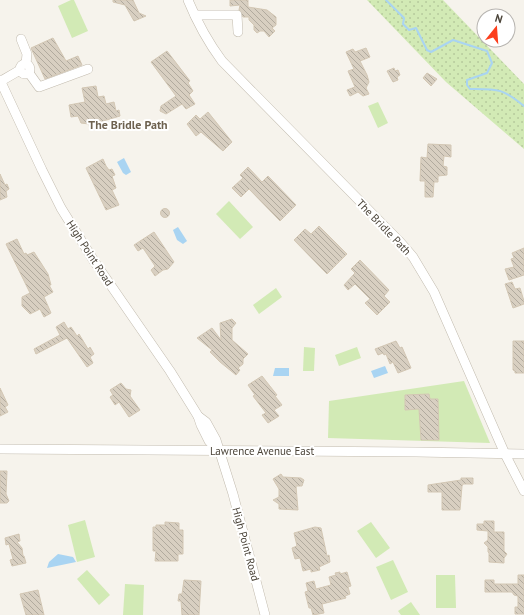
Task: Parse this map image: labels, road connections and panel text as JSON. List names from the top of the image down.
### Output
{
  "streets": {
    "street": ["The Bridle Path", "High Point Road", "Lawrence Avenue East"]
  },
  "crossings": [
    ["The Bridle Path", "Lawrence Avenue East"],
    ["High Point Road", "Lawrence Avenue East"]
  ],
  "districts": ["The Bridle Path"],
  "north": "top"
}
